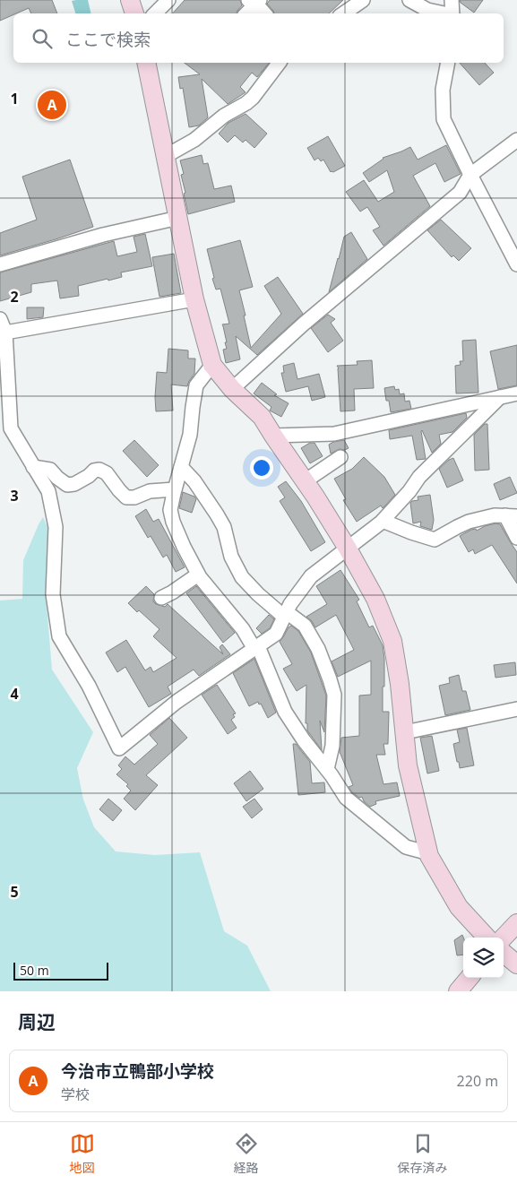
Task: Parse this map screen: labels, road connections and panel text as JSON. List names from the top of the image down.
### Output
{
  "scale_bar": "50 m",
  "page": {
    "search": "ここで検索",
    "pins": "A",
    "scale": "50 m",
    "heading": "周辺",
    "list": [
      {
        "mark": "A",
        "name": "今治市立鴨部小学校",
        "note": "学校",
        "value": "220 m"
      }
    ],
    "nav": ["地図", "経路", "保存済み"]
  },
  "grid": {
    "rows": [
      "1",
      "2",
      "3",
      "4",
      "5"
    ]
  }
}
